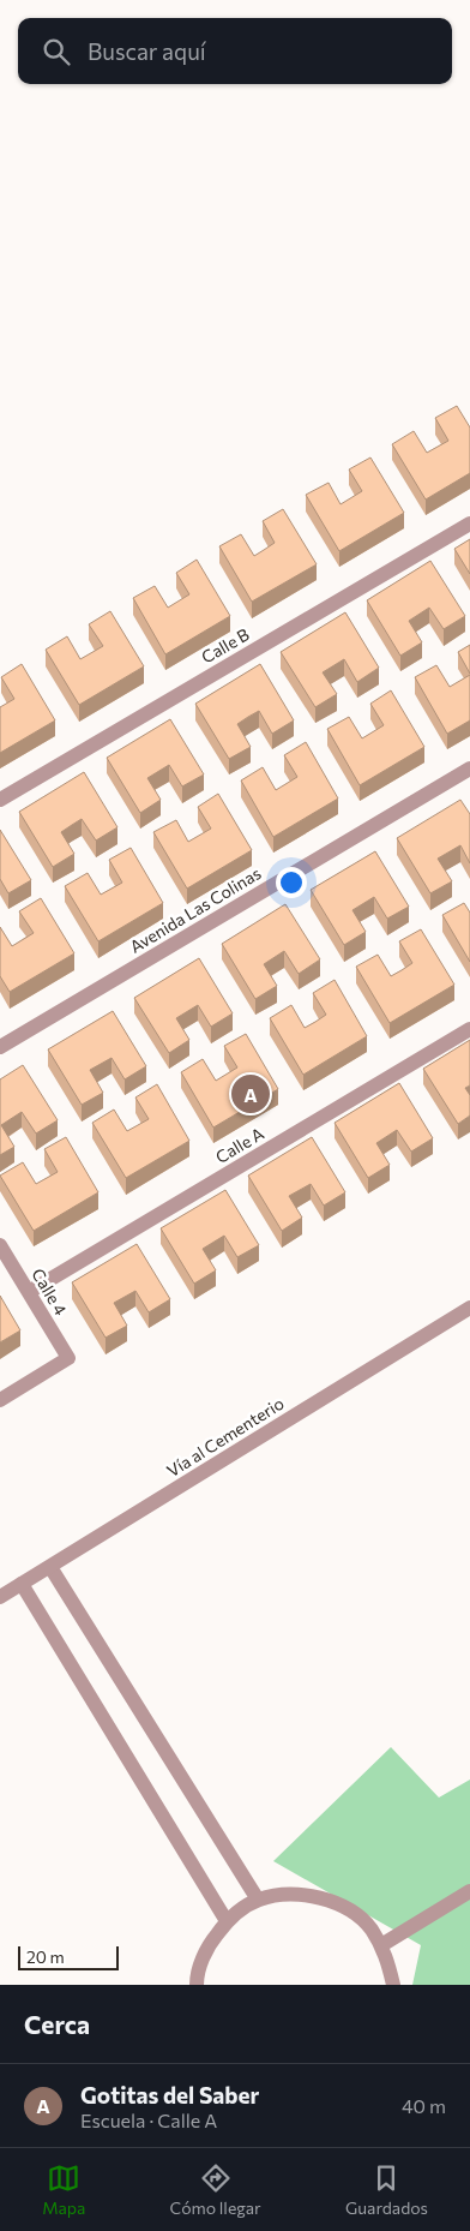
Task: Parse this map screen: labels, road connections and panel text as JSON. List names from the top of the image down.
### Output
{
  "streets": {
    "street": [
      "Calle B",
      "Avenida Las Colinas",
      "Calle A",
      "Calle 4",
      "Vía al Cementerio"
    ]
  },
  "crossings": [
    ["Calle A", "Calle 4"]
  ],
  "scale_bar": "20 m",
  "page": {
    "search": "Buscar aquí",
    "pins": "A",
    "scale": "20 m",
    "heading": "Cerca",
    "list": [
      {
        "mark": "A",
        "name": "Gotitas del Saber",
        "note": "Escuela · Calle A",
        "value": "40 m"
      }
    ],
    "nav": ["Mapa", "Cómo llegar", "Guardados"]
  }
}
